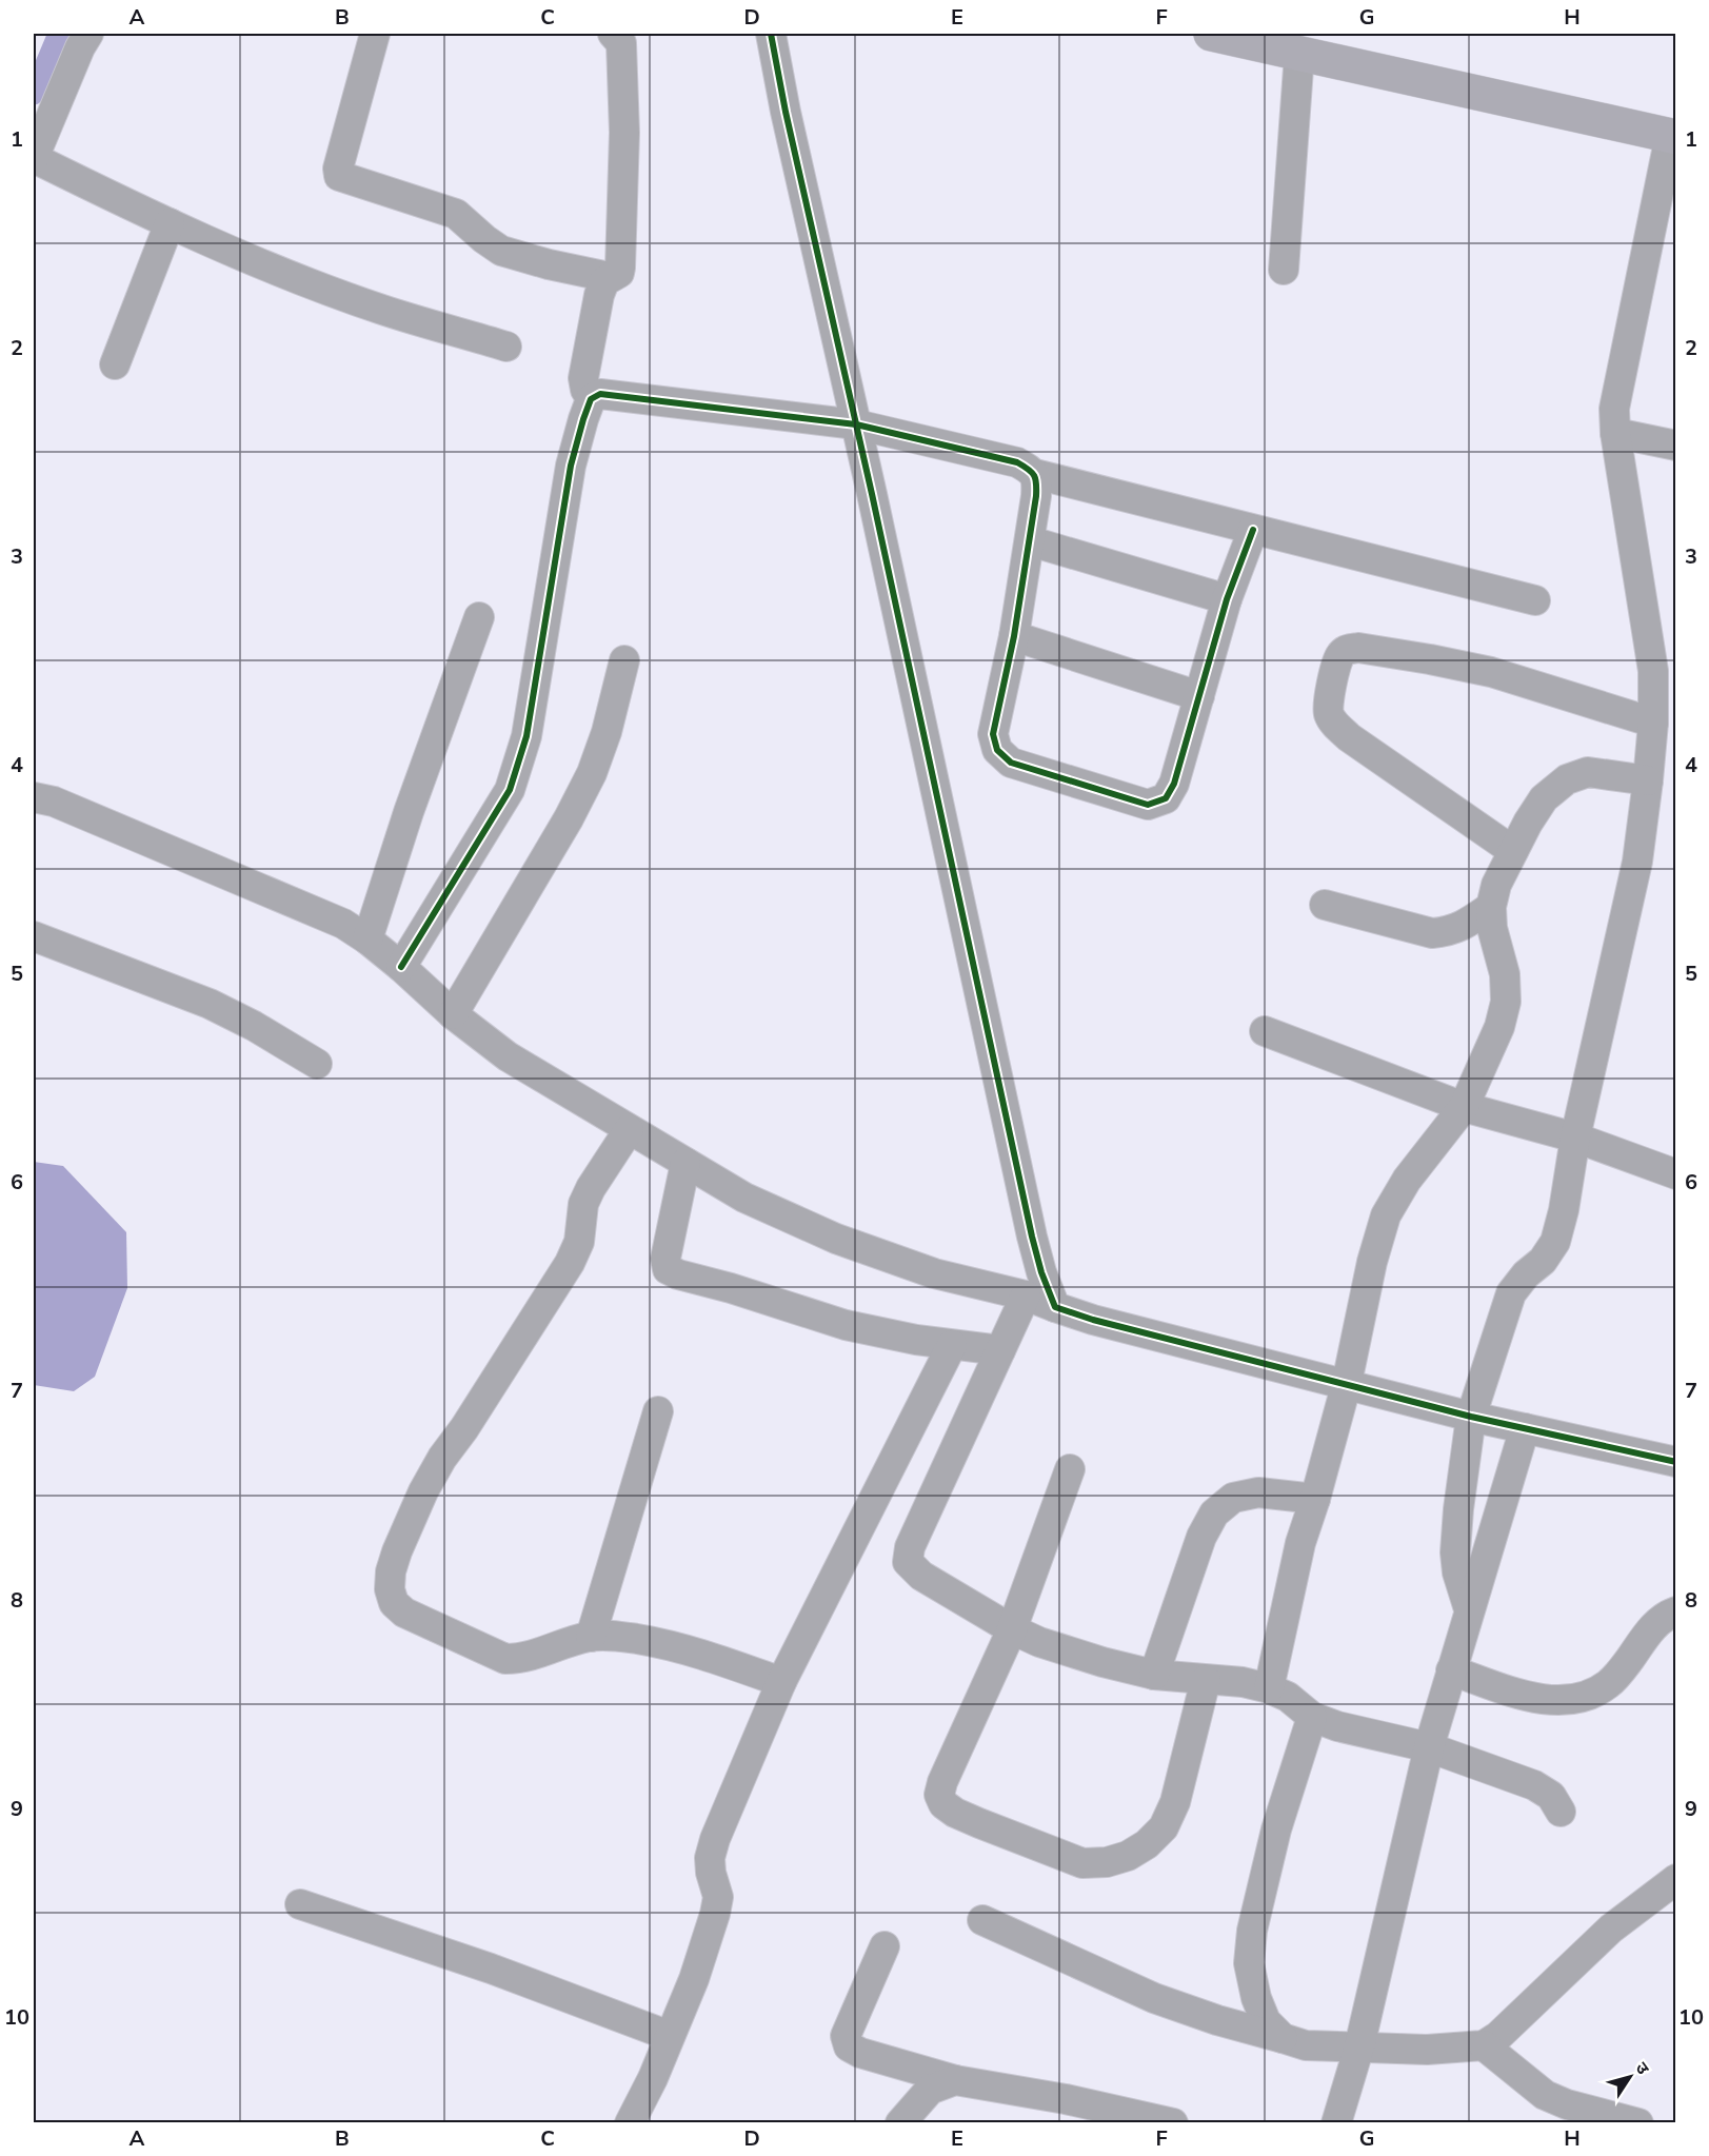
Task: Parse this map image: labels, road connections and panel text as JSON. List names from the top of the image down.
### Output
{
  "north": "top right",
  "grid": {
    "columns": [
      "A",
      "B",
      "C",
      "D",
      "E",
      "F",
      "G",
      "H"
    ],
    "rows": [
      "1",
      "2",
      "3",
      "4",
      "5",
      "6",
      "7",
      "8",
      "9",
      "10"
    ]
  }
}
